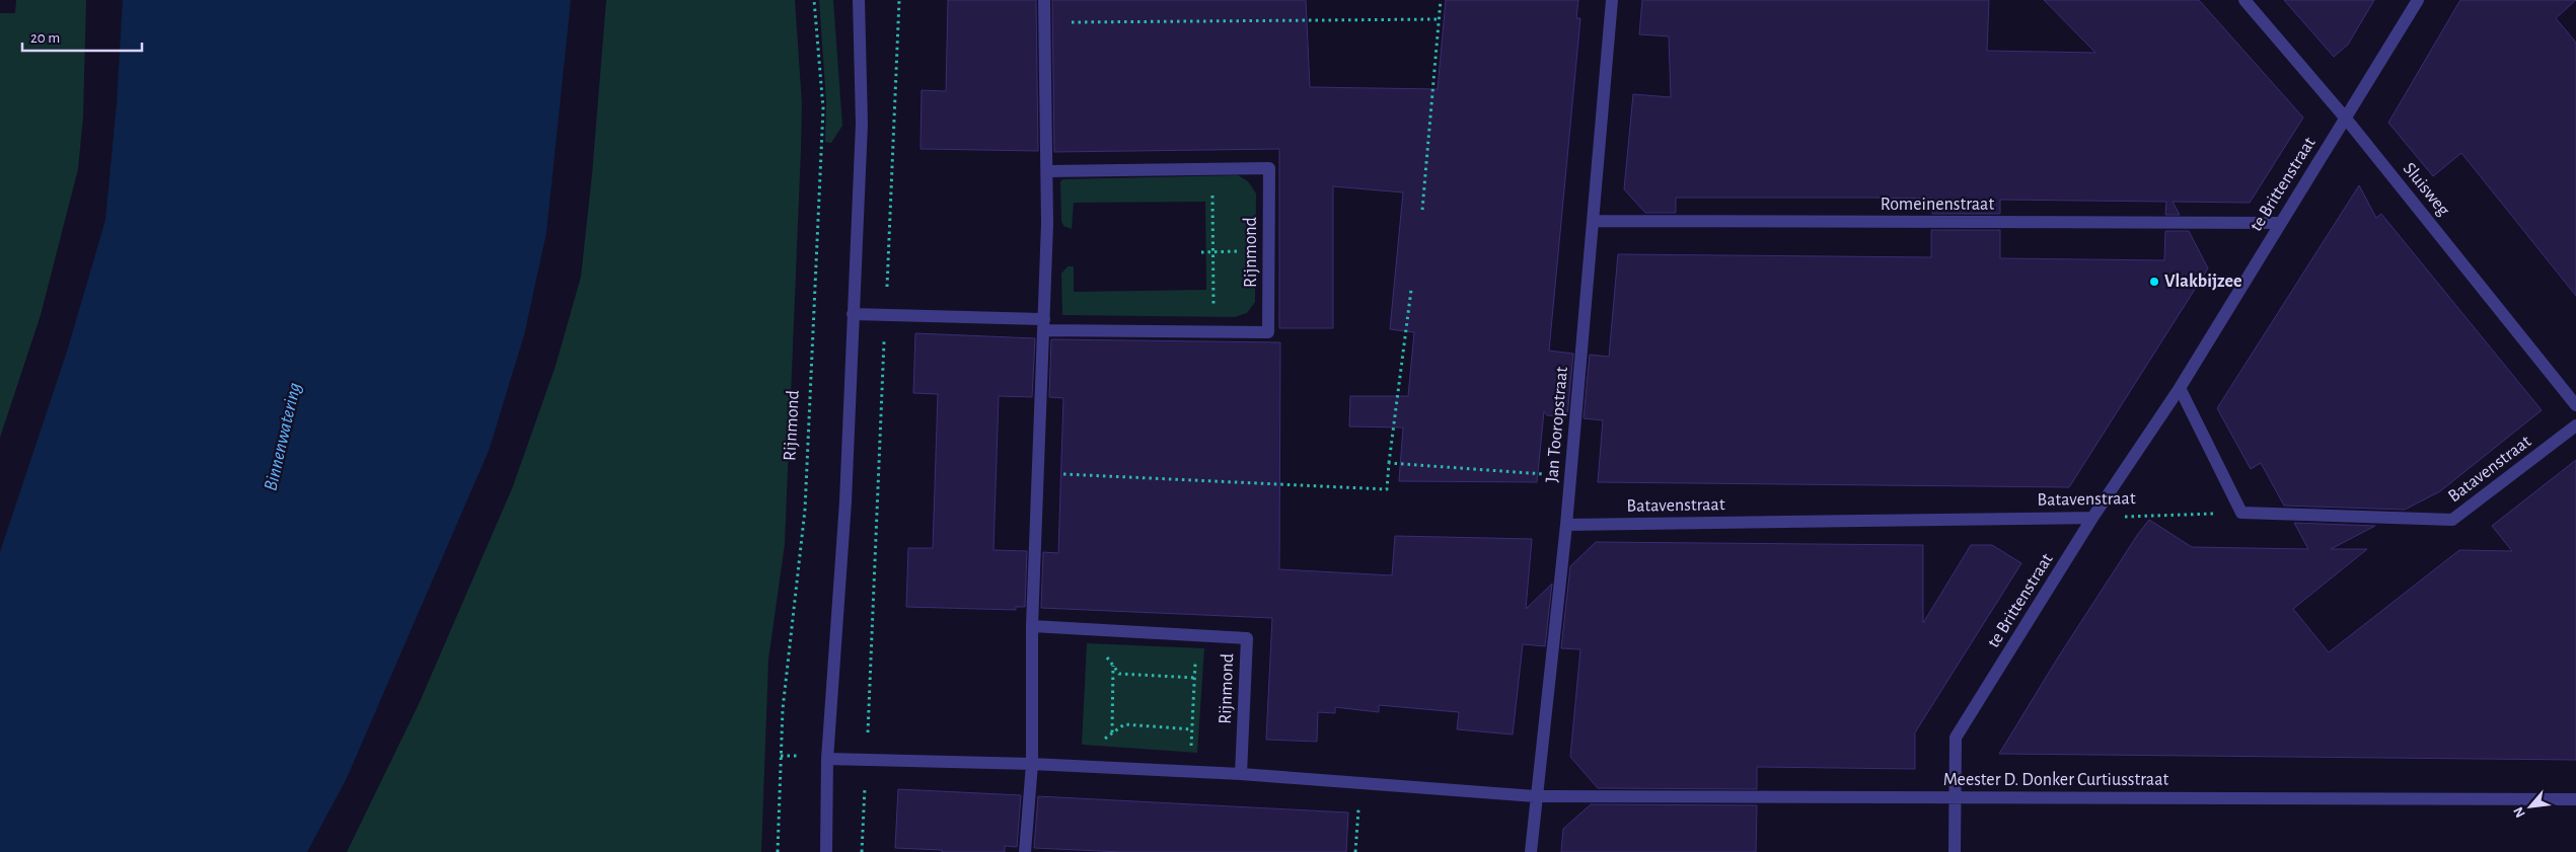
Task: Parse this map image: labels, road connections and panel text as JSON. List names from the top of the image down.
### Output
{
  "streets": {
    "street": [
      "te Brittenstraat",
      "Sluisweg",
      "Romeinenstraat",
      "Rijnmond",
      "Jan Tooropstraat",
      "Batavenstraat",
      "Meester D. Donker Curtiusstraat"
    ]
  },
  "crossings": [
    ["te Brittenstraat", "Sluisweg"],
    ["te Brittenstraat", "Romeinenstraat"],
    ["te Brittenstraat", "Batavenstraat"],
    ["te Brittenstraat", "Meester D. Donker Curtiusstraat"],
    ["Romeinenstraat", "Jan Tooropstraat"],
    ["Jan Tooropstraat", "Batavenstraat"],
    ["Jan Tooropstraat", "Meester D. Donker Curtiusstraat"]
  ],
  "water": ["Binnenwatering"],
  "places": ["Vlakbijzee"],
  "scale_bar": "20 m",
  "north": "bottom left"
}
